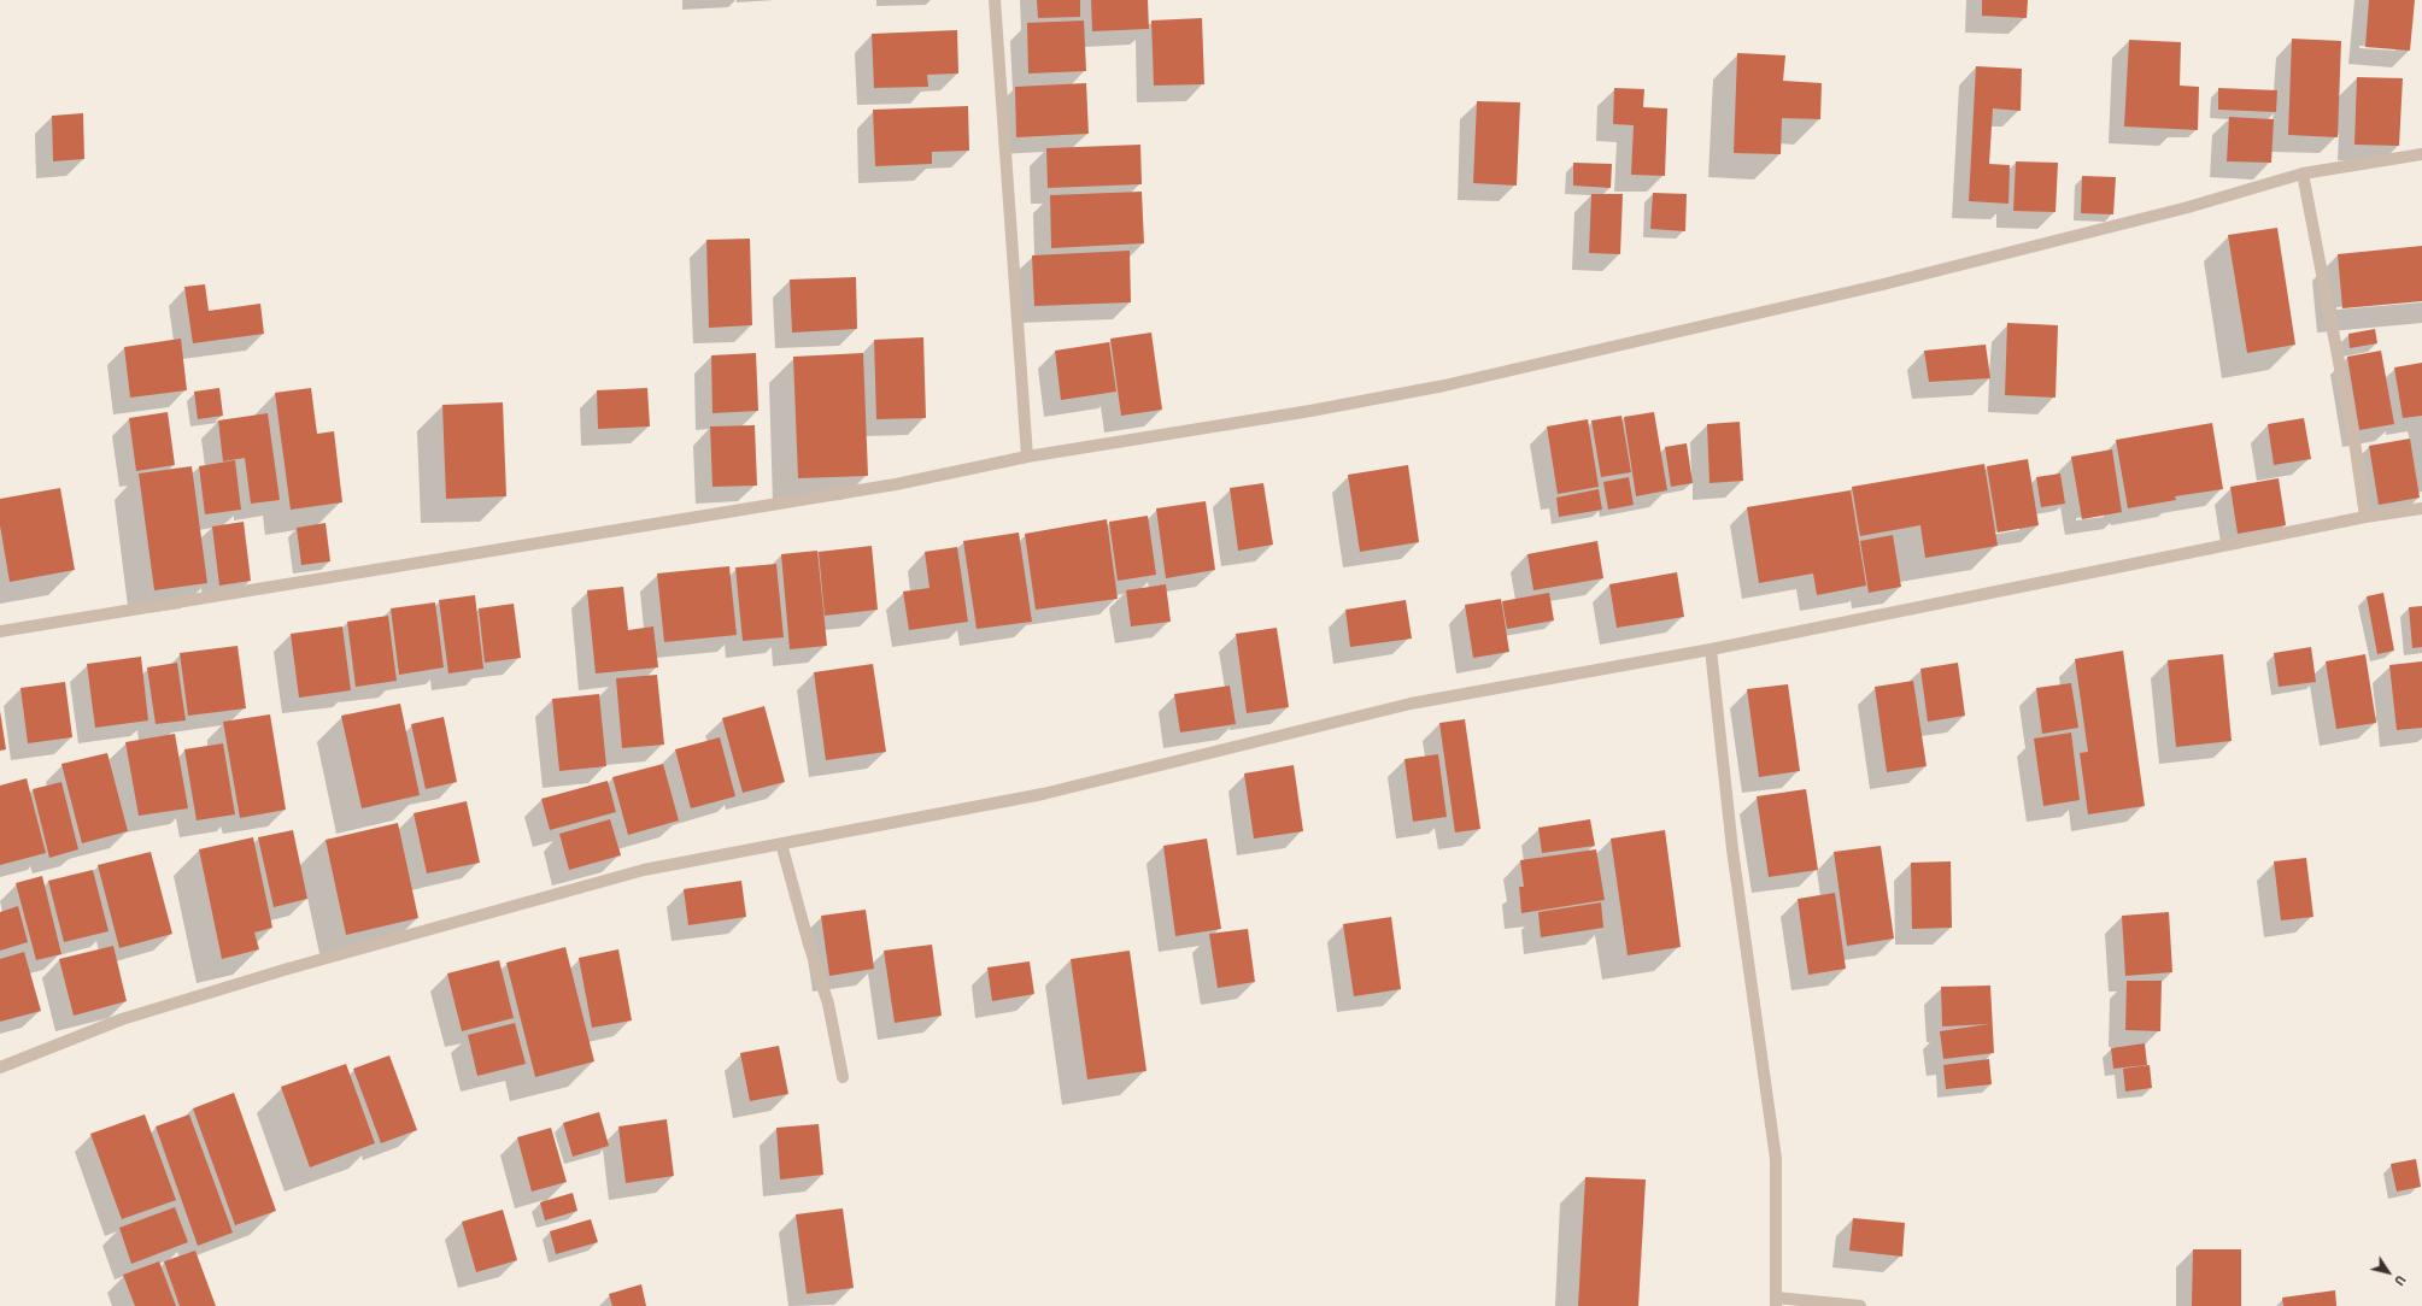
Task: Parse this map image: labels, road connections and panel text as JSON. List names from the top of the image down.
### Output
{
  "north": "bottom right"
}
